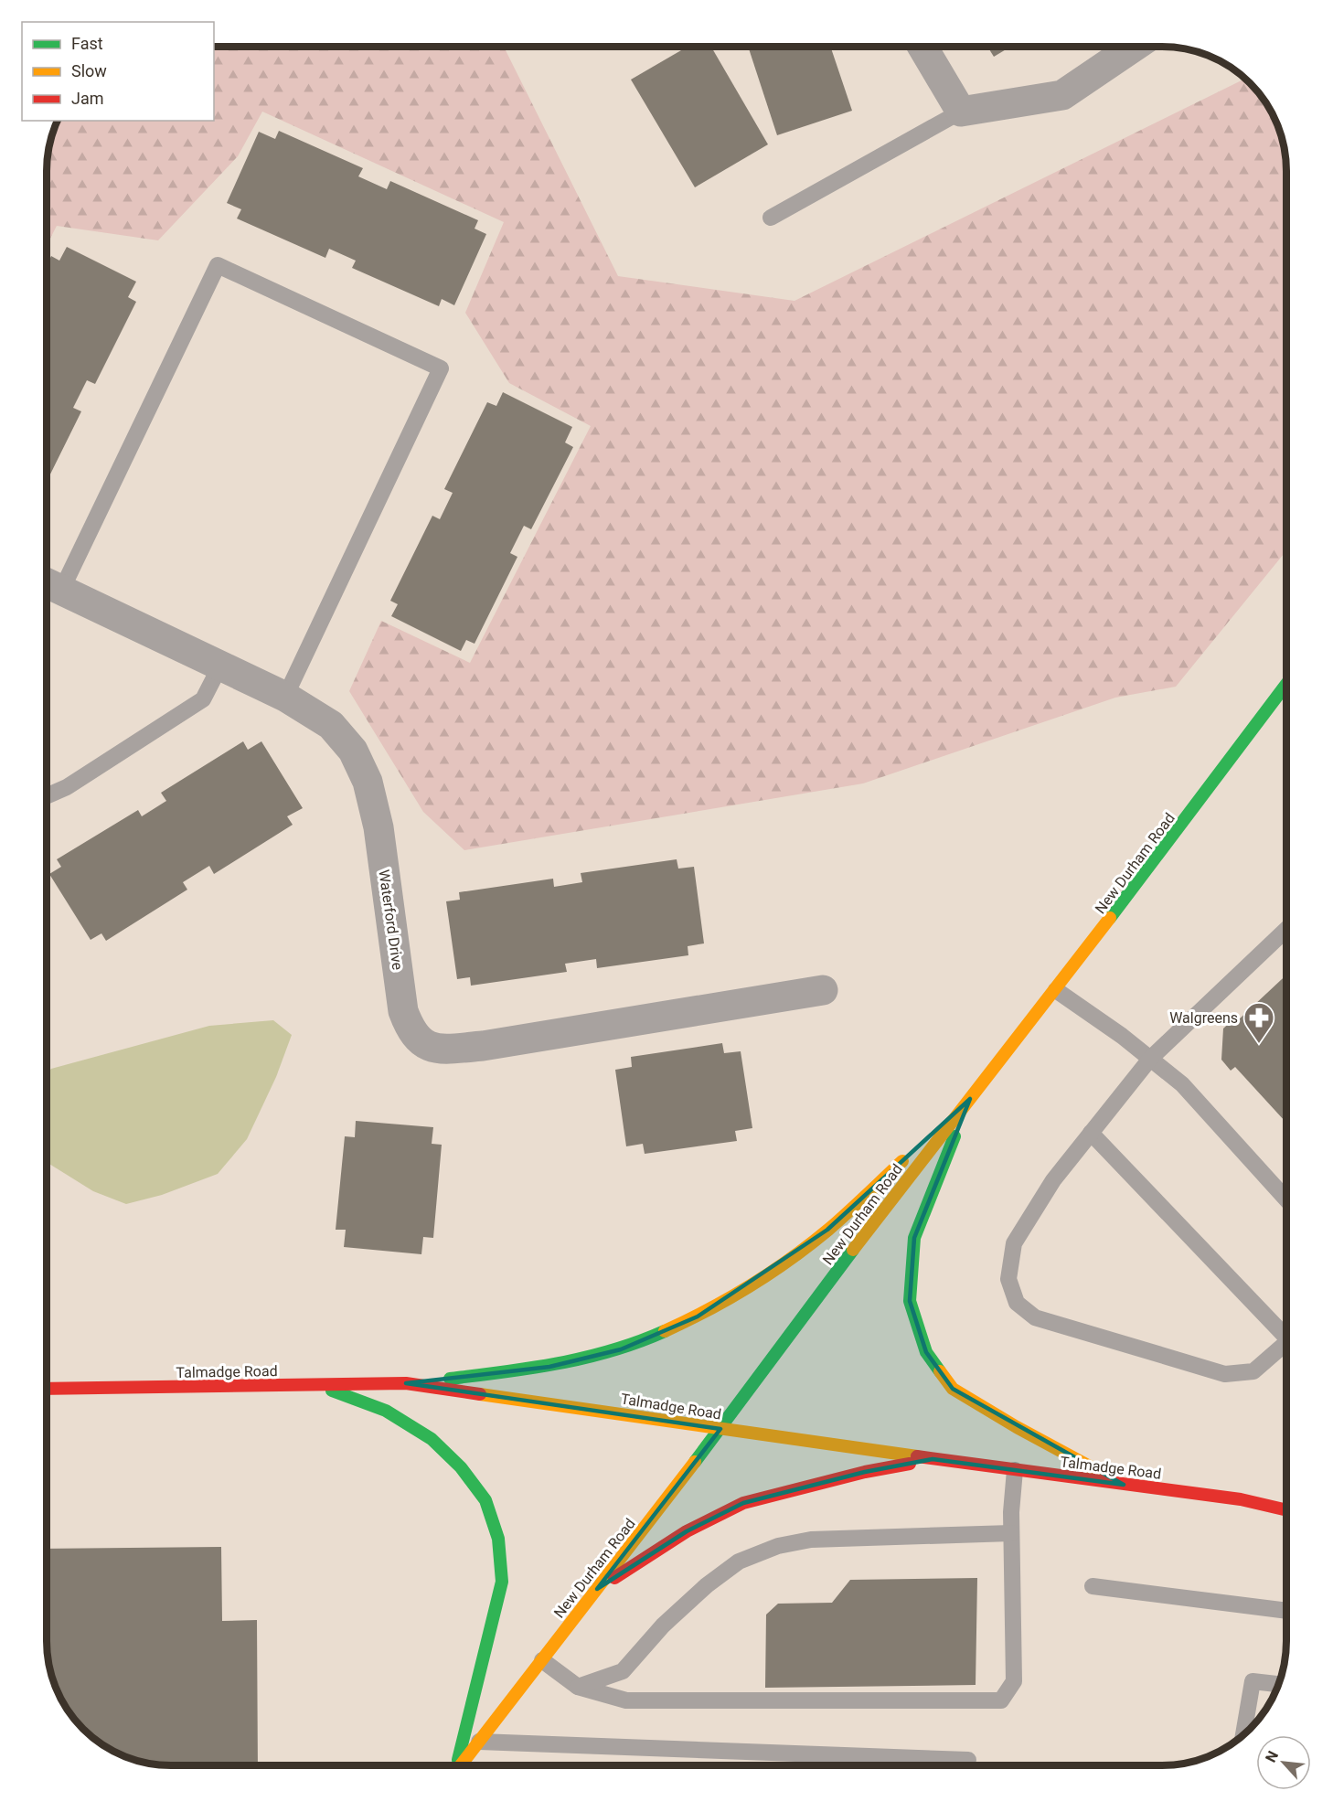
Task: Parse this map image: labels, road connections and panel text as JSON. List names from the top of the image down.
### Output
{
  "streets": {
    "street": ["New Durham Road", "Waterford Drive", "Talmadge Road"]
  },
  "crossings": [
    ["New Durham Road", "Talmadge Road"]
  ],
  "places": {
    "pharmacy": ["Walgreens"]
  },
  "legend": ["Fast", "Slow", "Jam"],
  "north": "top left"
}
